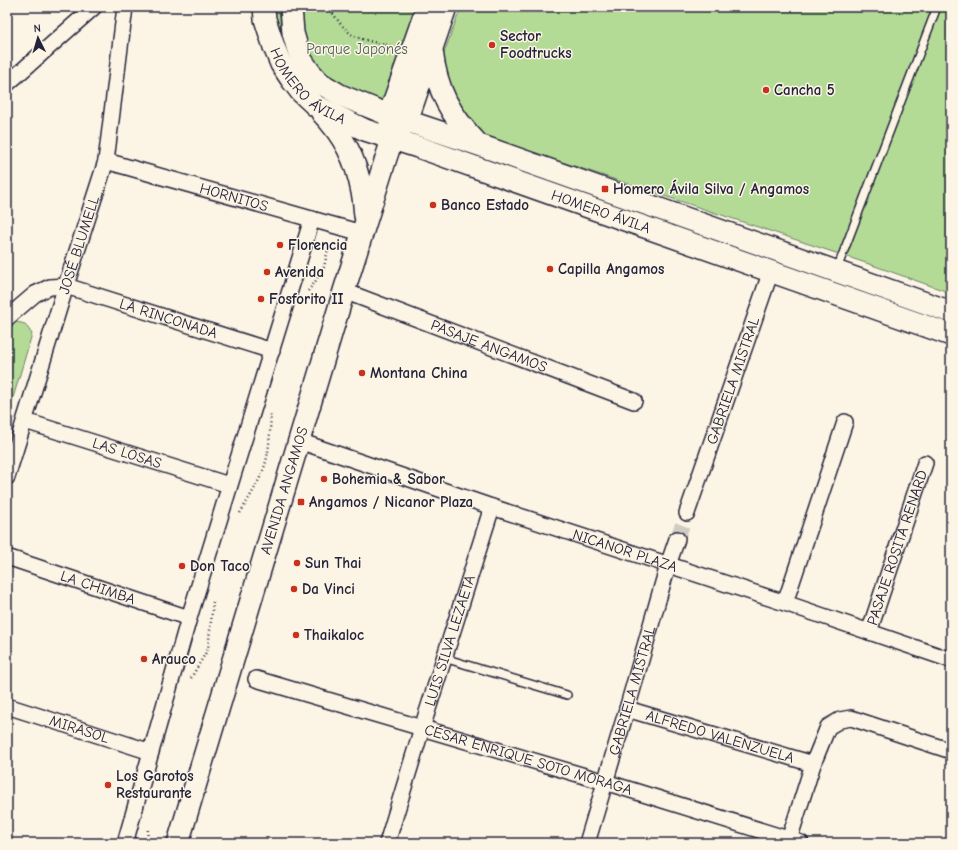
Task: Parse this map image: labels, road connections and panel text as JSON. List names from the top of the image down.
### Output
{
  "streets": {
    "main road": ["HOMERO ÁVILA", "AVENIDA ANGAMOS"],
    "street": [
      "HORNITOS",
      "JOSÉ BLUMELL",
      "LA RINCONADA",
      "PASAJE ANGAMOS",
      "GABRIELA MISTRAL",
      "LAS LOSAS",
      "PASAJE ROSITA RENARD",
      "NICANOR PLAZA",
      "LA CHIMBA",
      "LUIS SILVA LEZAETA",
      "MIRASOL",
      "ALFREDO VALENZUELA",
      "CÉSAR ENRIQUE SOTO MORAGA"
    ]
  },
  "crossings": [
    ["HOMERO ÁVILA", "GABRIELA MISTRAL"],
    ["HOMERO ÁVILA", "AVENIDA ANGAMOS"],
    ["HORNITOS", "JOSÉ BLUMELL"],
    ["HORNITOS", "AVENIDA ANGAMOS"],
    ["JOSÉ BLUMELL", "LA RINCONADA"],
    ["JOSÉ BLUMELL", "LAS LOSAS"],
    ["PASAJE ANGAMOS", "AVENIDA ANGAMOS"],
    ["GABRIELA MISTRAL", "NICANOR PLAZA"],
    ["GABRIELA MISTRAL", "ALFREDO VALENZUELA"],
    ["GABRIELA MISTRAL", "CÉSAR ENRIQUE SOTO MORAGA"],
    ["AVENIDA ANGAMOS", "NICANOR PLAZA"],
    ["PASAJE ROSITA RENARD", "NICANOR PLAZA"],
    ["NICANOR PLAZA", "LUIS SILVA LEZAETA"],
    ["LUIS SILVA LEZAETA", "CÉSAR ENRIQUE SOTO MORAGA"]
  ],
  "parks": ["Parque Japonés"],
  "places": {
    "other": [
      "Sector Foodtrucks",
      "Cancha 5",
      "Banco Estado",
      "Florencia",
      "Capilla Angamos",
      "Avenida",
      "Fosforito II",
      "Montana China",
      "Bohemia & Sabor",
      "Sun Thai",
      "Don Taco",
      "Da Vinci",
      "Thaikaloc",
      "Arauco",
      "Los Garotos Restaurante"
    ],
    "transit": ["Homero Ávila Silva / Angamos", "Angamos / Nicanor Plaza"]
  },
  "north": "top"
}
